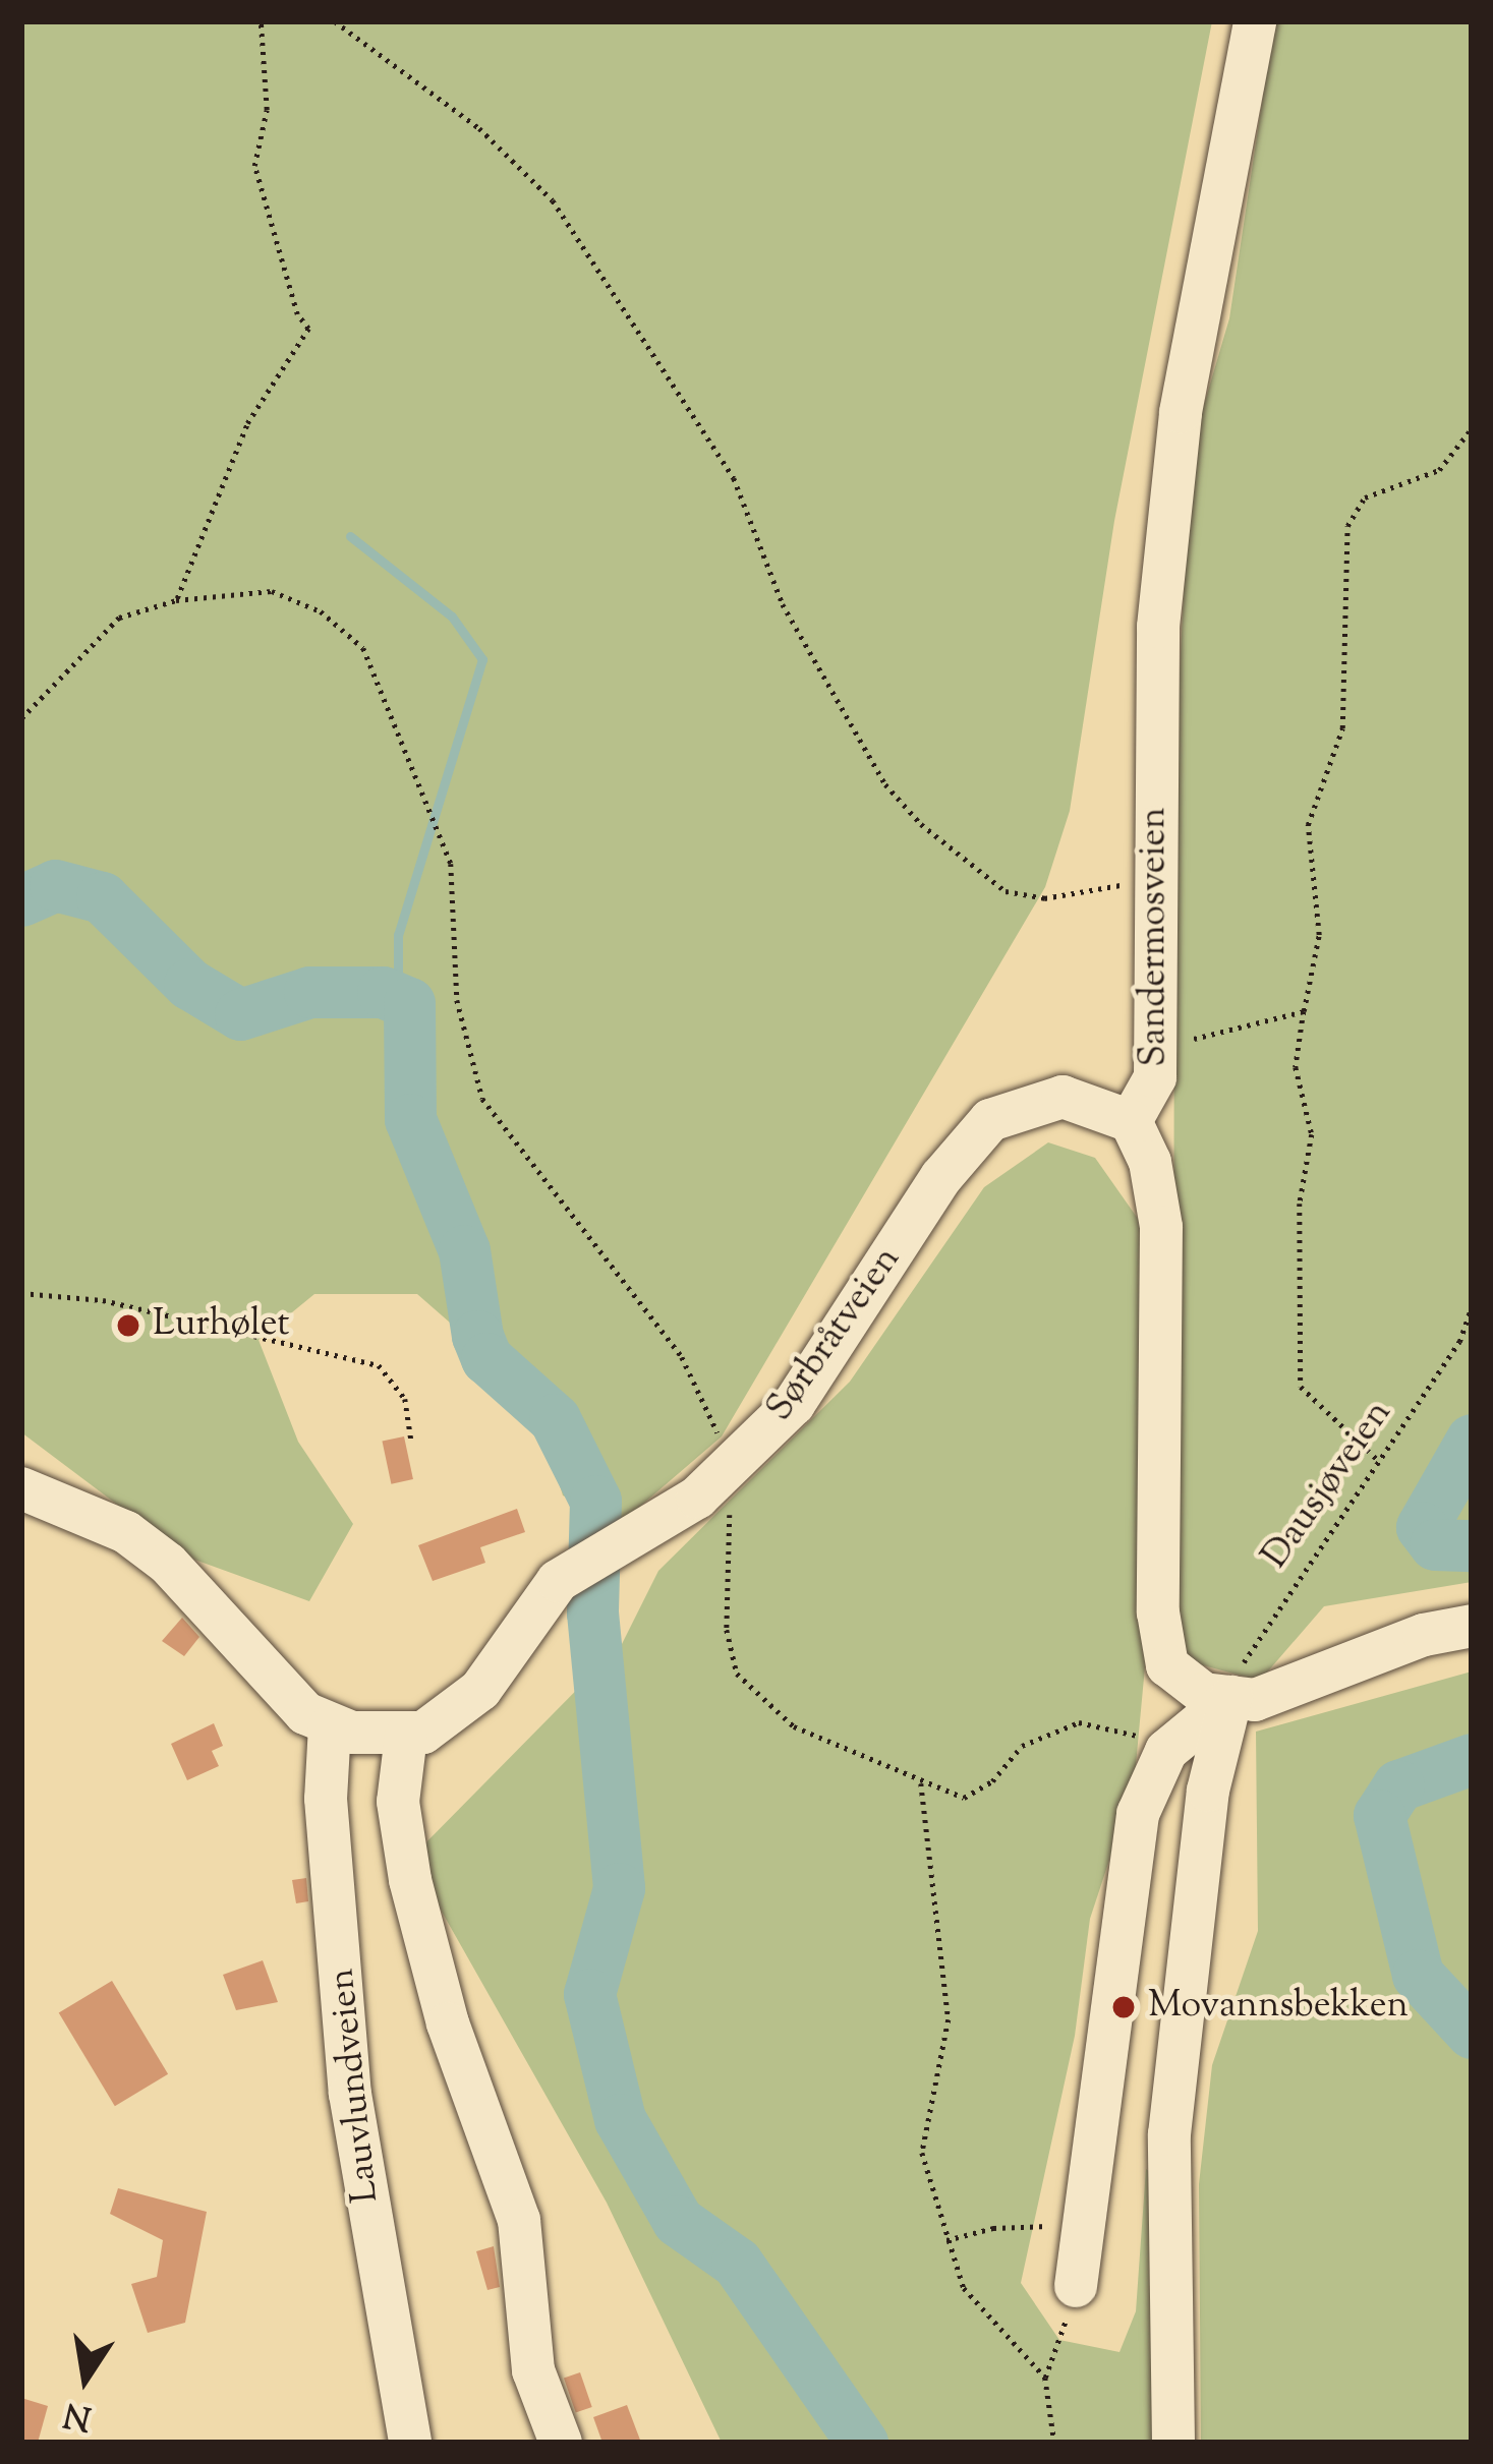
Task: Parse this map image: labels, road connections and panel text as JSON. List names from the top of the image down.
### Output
{
  "streets": {
    "street": ["Sandermosveien", "Sørbråtveien", "Lauvlundveien"],
    "path": ["Dausjøveien"]
  },
  "crossings": [
    ["Sandermosveien", "Sørbråtveien"],
    ["Sandermosveien", "Dausjøveien"]
  ],
  "places": ["Lurhølet", "Movannsbekken"],
  "north": "bottom"
}
